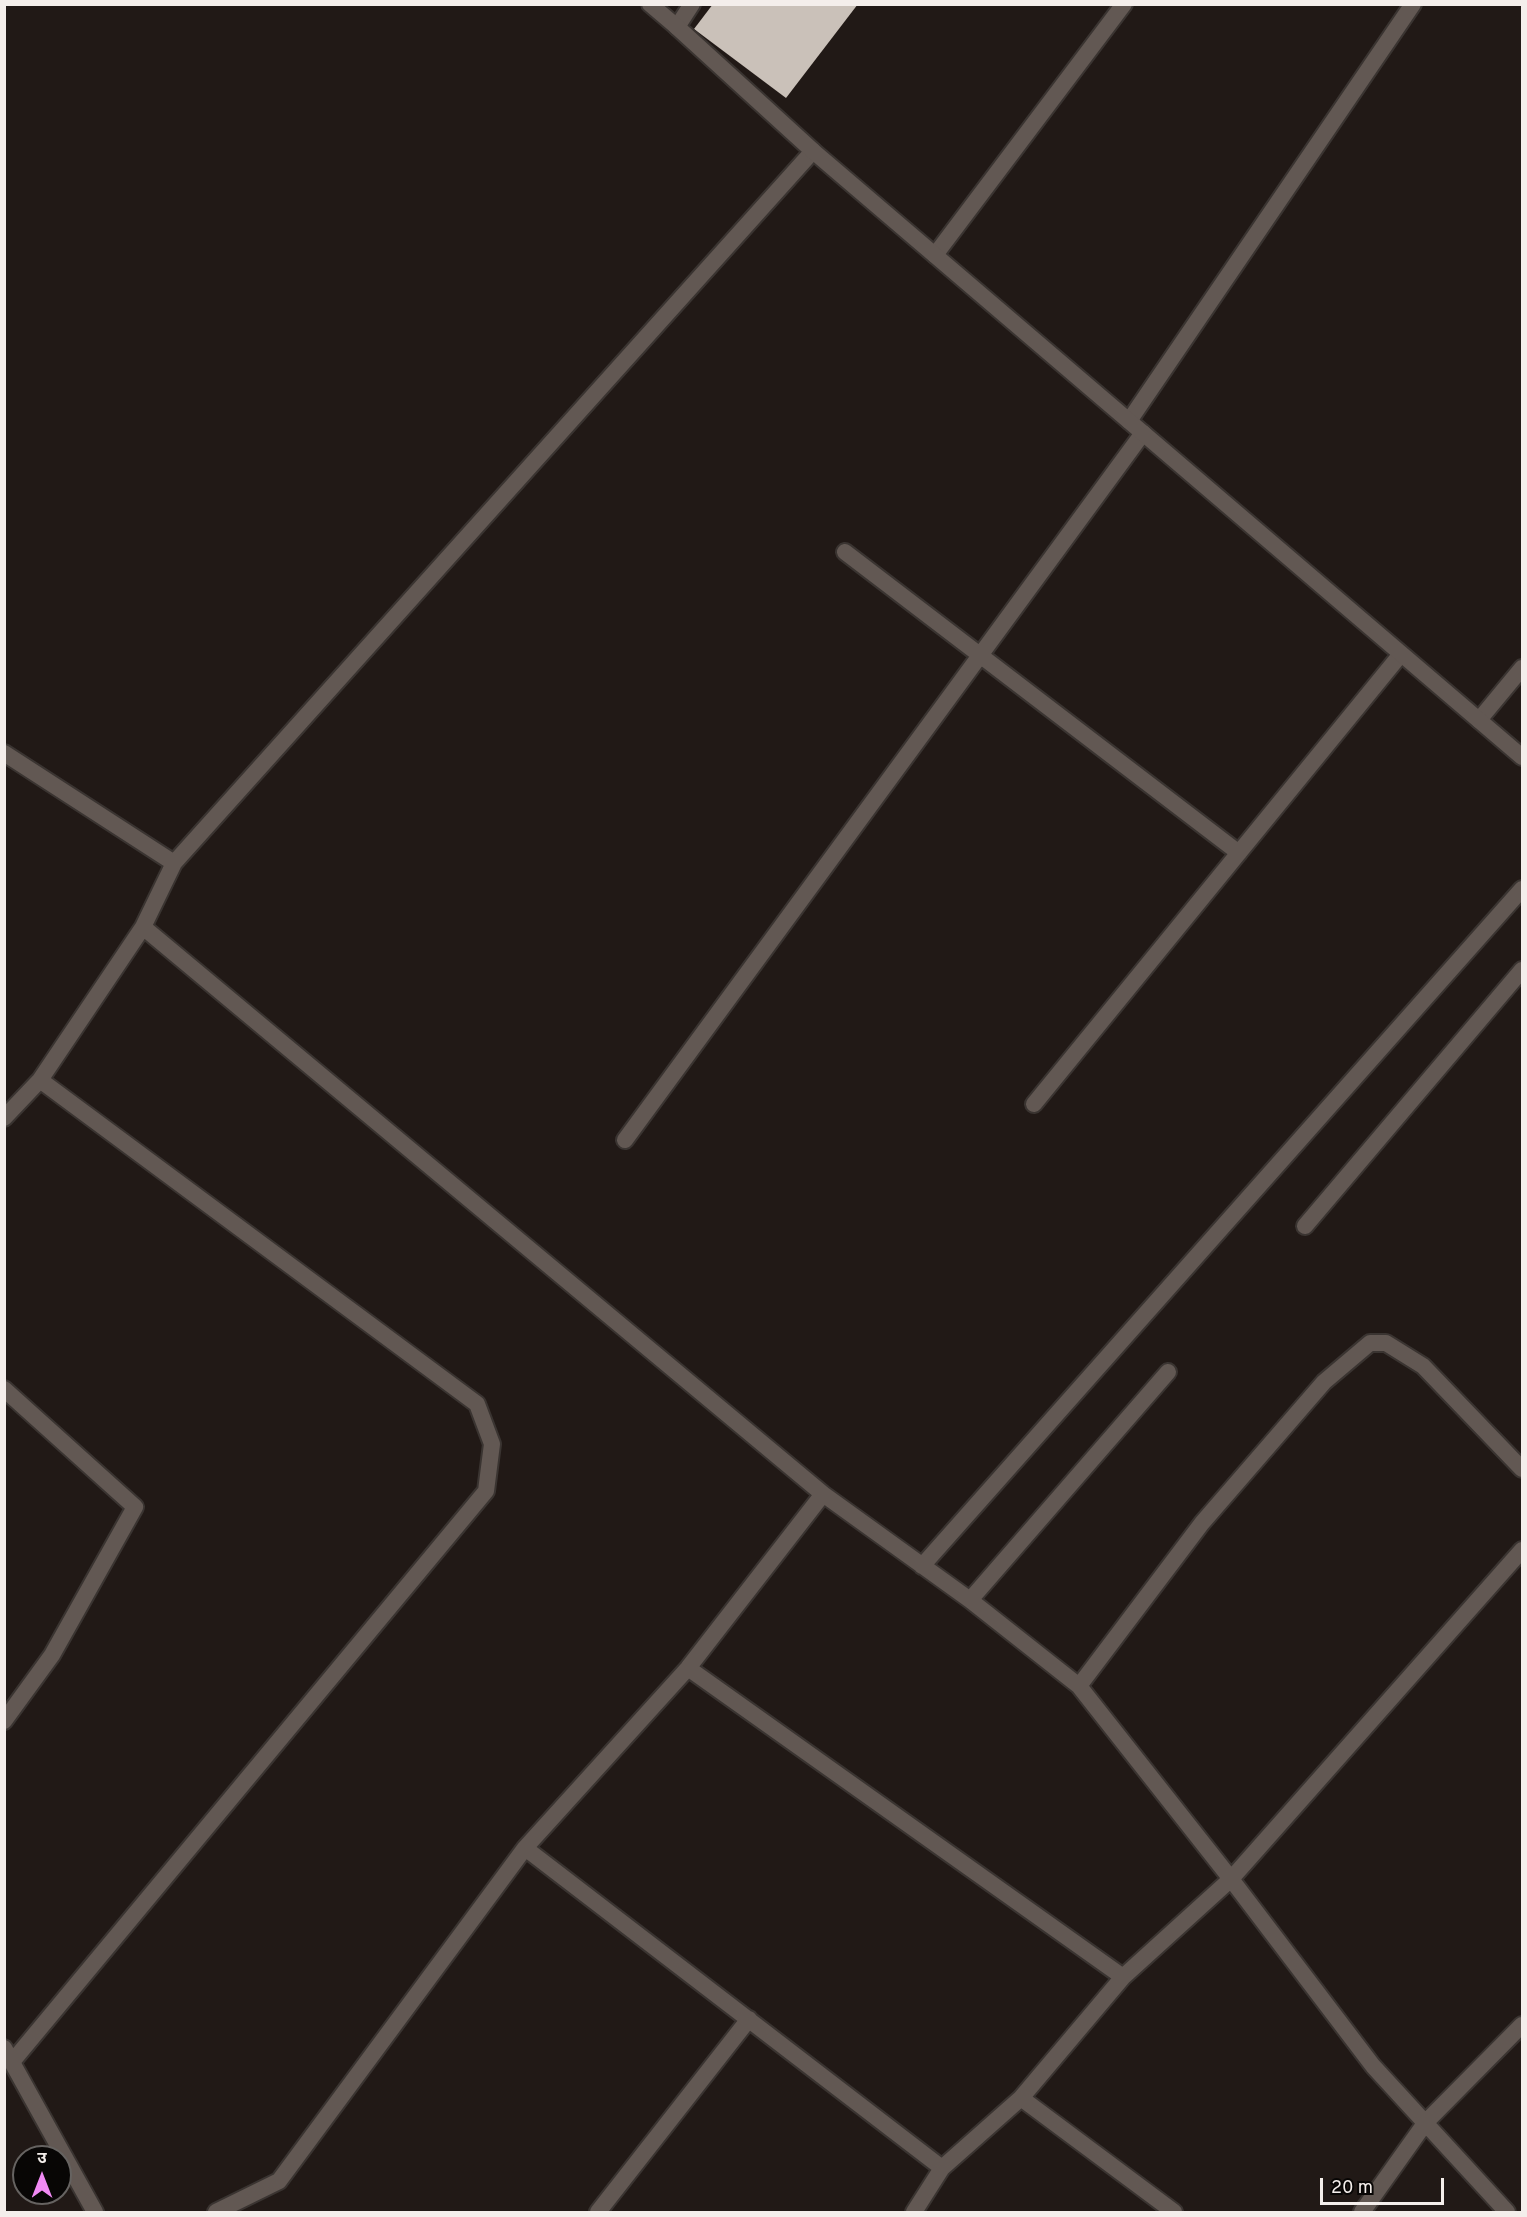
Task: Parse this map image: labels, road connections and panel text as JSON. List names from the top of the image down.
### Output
{
  "scale_bar": "20 m",
  "north": "top"
}
